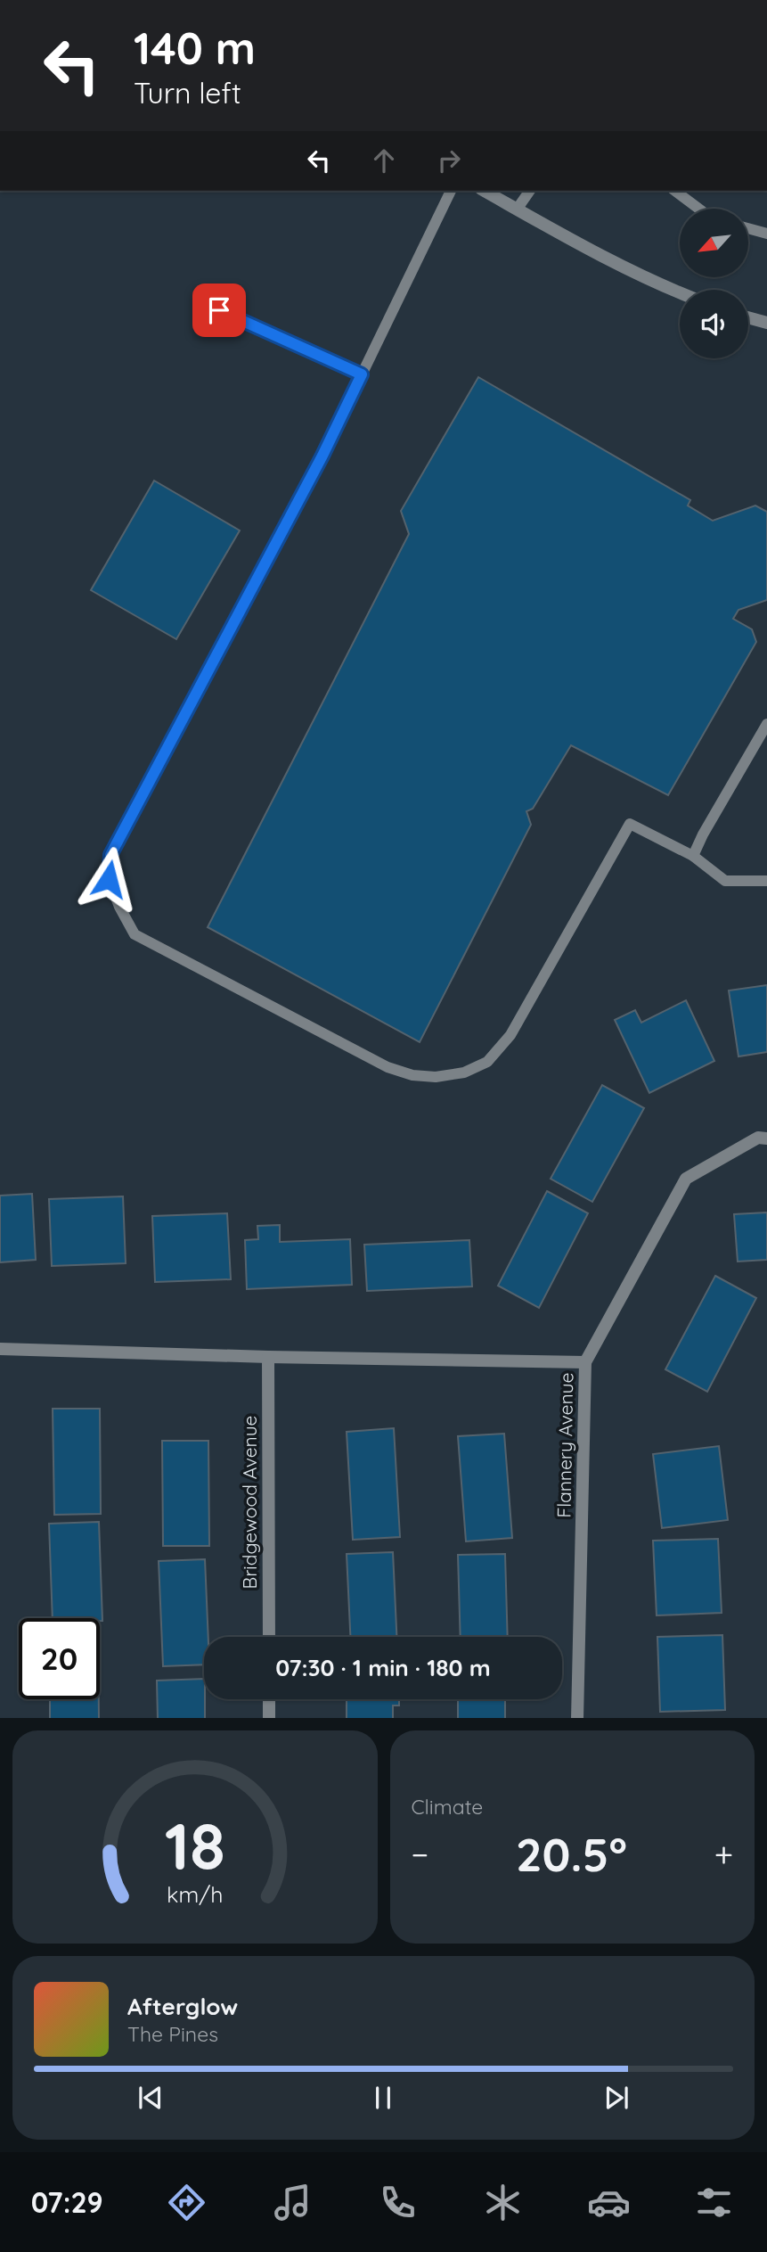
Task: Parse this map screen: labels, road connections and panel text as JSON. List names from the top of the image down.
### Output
{
  "streets": {
    "street": ["Flannery Avenue", "Bridgewood Avenue"]
  },
  "north": "bottom left",
  "page": {
    "turn": ["140 m", "Turn left"],
    "limit": "20",
    "trip": "07:30 · 1 min · 180 m",
    "tile": "Climate",
    "heat": ["−", "20.5°", "+"],
    "song": ["Afterglow", "The Pines"],
    "tabs": "07:29",
    "gauge": ["18", "km/h"]
  }
}
